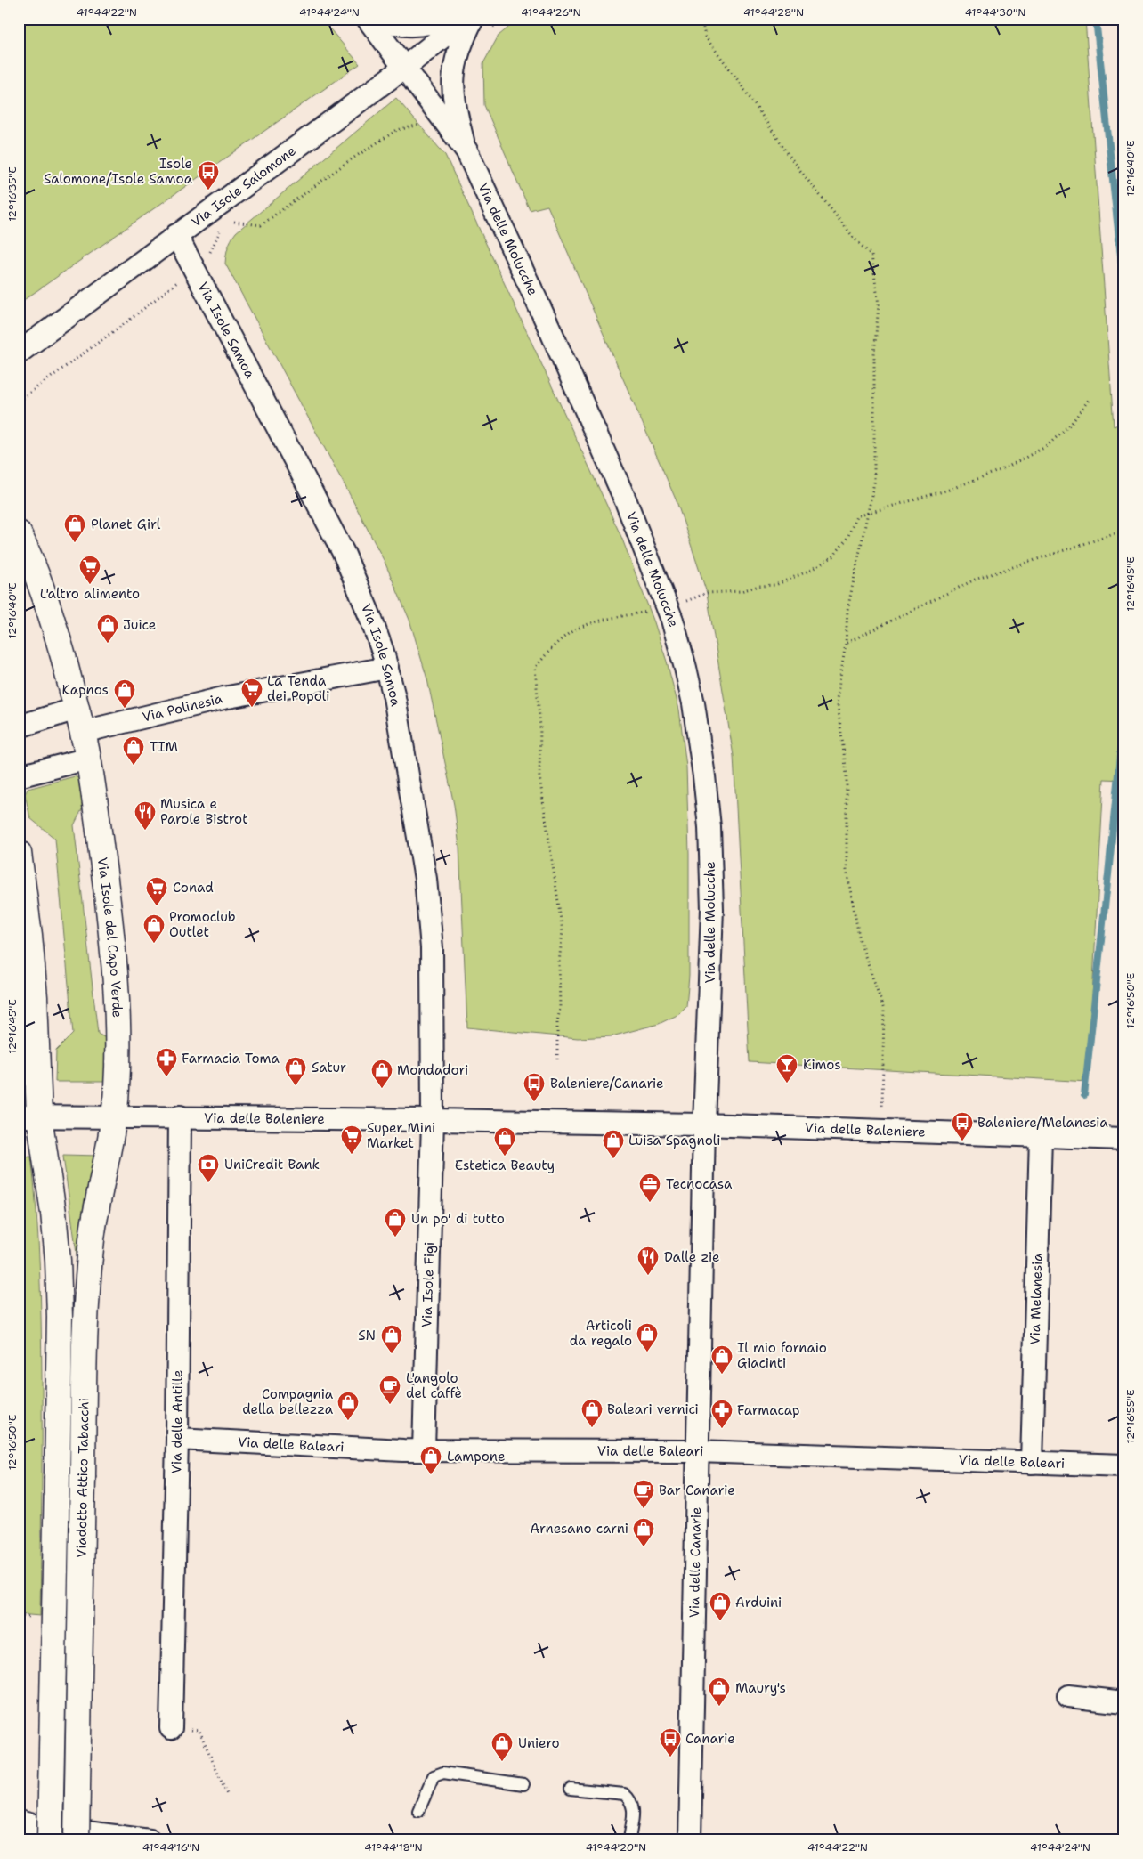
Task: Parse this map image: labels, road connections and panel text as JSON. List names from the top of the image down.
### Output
{
  "streets": {
    "street": [
      "Via Isole Salomone",
      "Via delle Molucche",
      "Via Isole Samoa",
      "Via Polinesia",
      "Via Isole del Capo Verde",
      "Via delle Baleniere",
      "Via Isole Figi",
      "Via Melanesia",
      "Via delle Antille",
      "Via delle Baleari",
      "Viadotto Attico Tabacchi",
      "Via delle Canarie"
    ]
  },
  "crossings": [
    ["Via Isole Salomone", "Via delle Molucche"],
    ["Via Isole Salomone", "Via Isole Samoa"],
    ["Via delle Molucche", "Via delle Baleniere"],
    ["Via delle Molucche", "Via delle Canarie"],
    ["Via Isole Samoa", "Via Polinesia"],
    ["Via Isole Samoa", "Via delle Baleniere"],
    ["Via Isole Samoa", "Via Isole Figi"],
    ["Via Polinesia", "Via Isole del Capo Verde"],
    ["Via Isole del Capo Verde", "Via delle Baleniere"],
    ["Via Isole del Capo Verde", "Viadotto Attico Tabacchi"],
    ["Via delle Baleniere", "Via Isole Figi"],
    ["Via delle Baleniere", "Via Melanesia"],
    ["Via delle Baleniere", "Via delle Antille"],
    ["Via delle Baleniere", "Viadotto Attico Tabacchi"],
    ["Via delle Baleniere", "Via delle Canarie"],
    ["Via Isole Figi", "Via delle Baleari"],
    ["Via Melanesia", "Via delle Baleari"],
    ["Via delle Antille", "Via delle Baleari"],
    ["Via delle Baleari", "Via delle Canarie"]
  ],
  "places": {
    "bus stop": [
      "Isole Salomone/Isole Samoa",
      "Baleniere/Canarie",
      "Baleniere/Melanesia",
      "Canarie"
    ],
    "shop": [
      "Planet Girl",
      "Juice",
      "Kapnos",
      "TIM",
      "Promoclub Outlet",
      "Satur",
      "Mondadori",
      "Estetica Beauty",
      "Luisa Spagnoli",
      "Un po' di tutto",
      "Articoli da regalo",
      "SN",
      "Il mio fornaio Giacinti",
      "Compagnia della bellezza",
      "Baleari vernici",
      "Lampone",
      "Arnesano carni",
      "Arduini",
      "Maury's",
      "Uniero"
    ],
    "supermarket": [
      "L'altro alimento",
      "La Tenda dei Popoli",
      "Conad",
      "Super Mini Market"
    ],
    "restaurant": ["Musica e Parole Bistrot", "Dalle zie"],
    "pharmacy": ["Farmacia Toma", "Farmacap"],
    "bar": ["Kimos"],
    "bank": ["UniCredit Bank"],
    "office": ["Tecnocasa"],
    "cafe": ["L'angolo del caffè", "Bar Canarie"]
  },
  "coordinates": [
    "41°44'22\"N",
    "41°44'24\"N",
    "41°44'26\"N",
    "41°44'28\"N",
    "41°44'30\"N",
    "12°16'40\"E",
    "12°16'35\"E",
    "12°16'45\"E",
    "12°16'50\"E",
    "12°16'55\"E",
    "41°44'16\"N",
    "41°44'18\"N",
    "41°44'20\"N"
  ]
}
